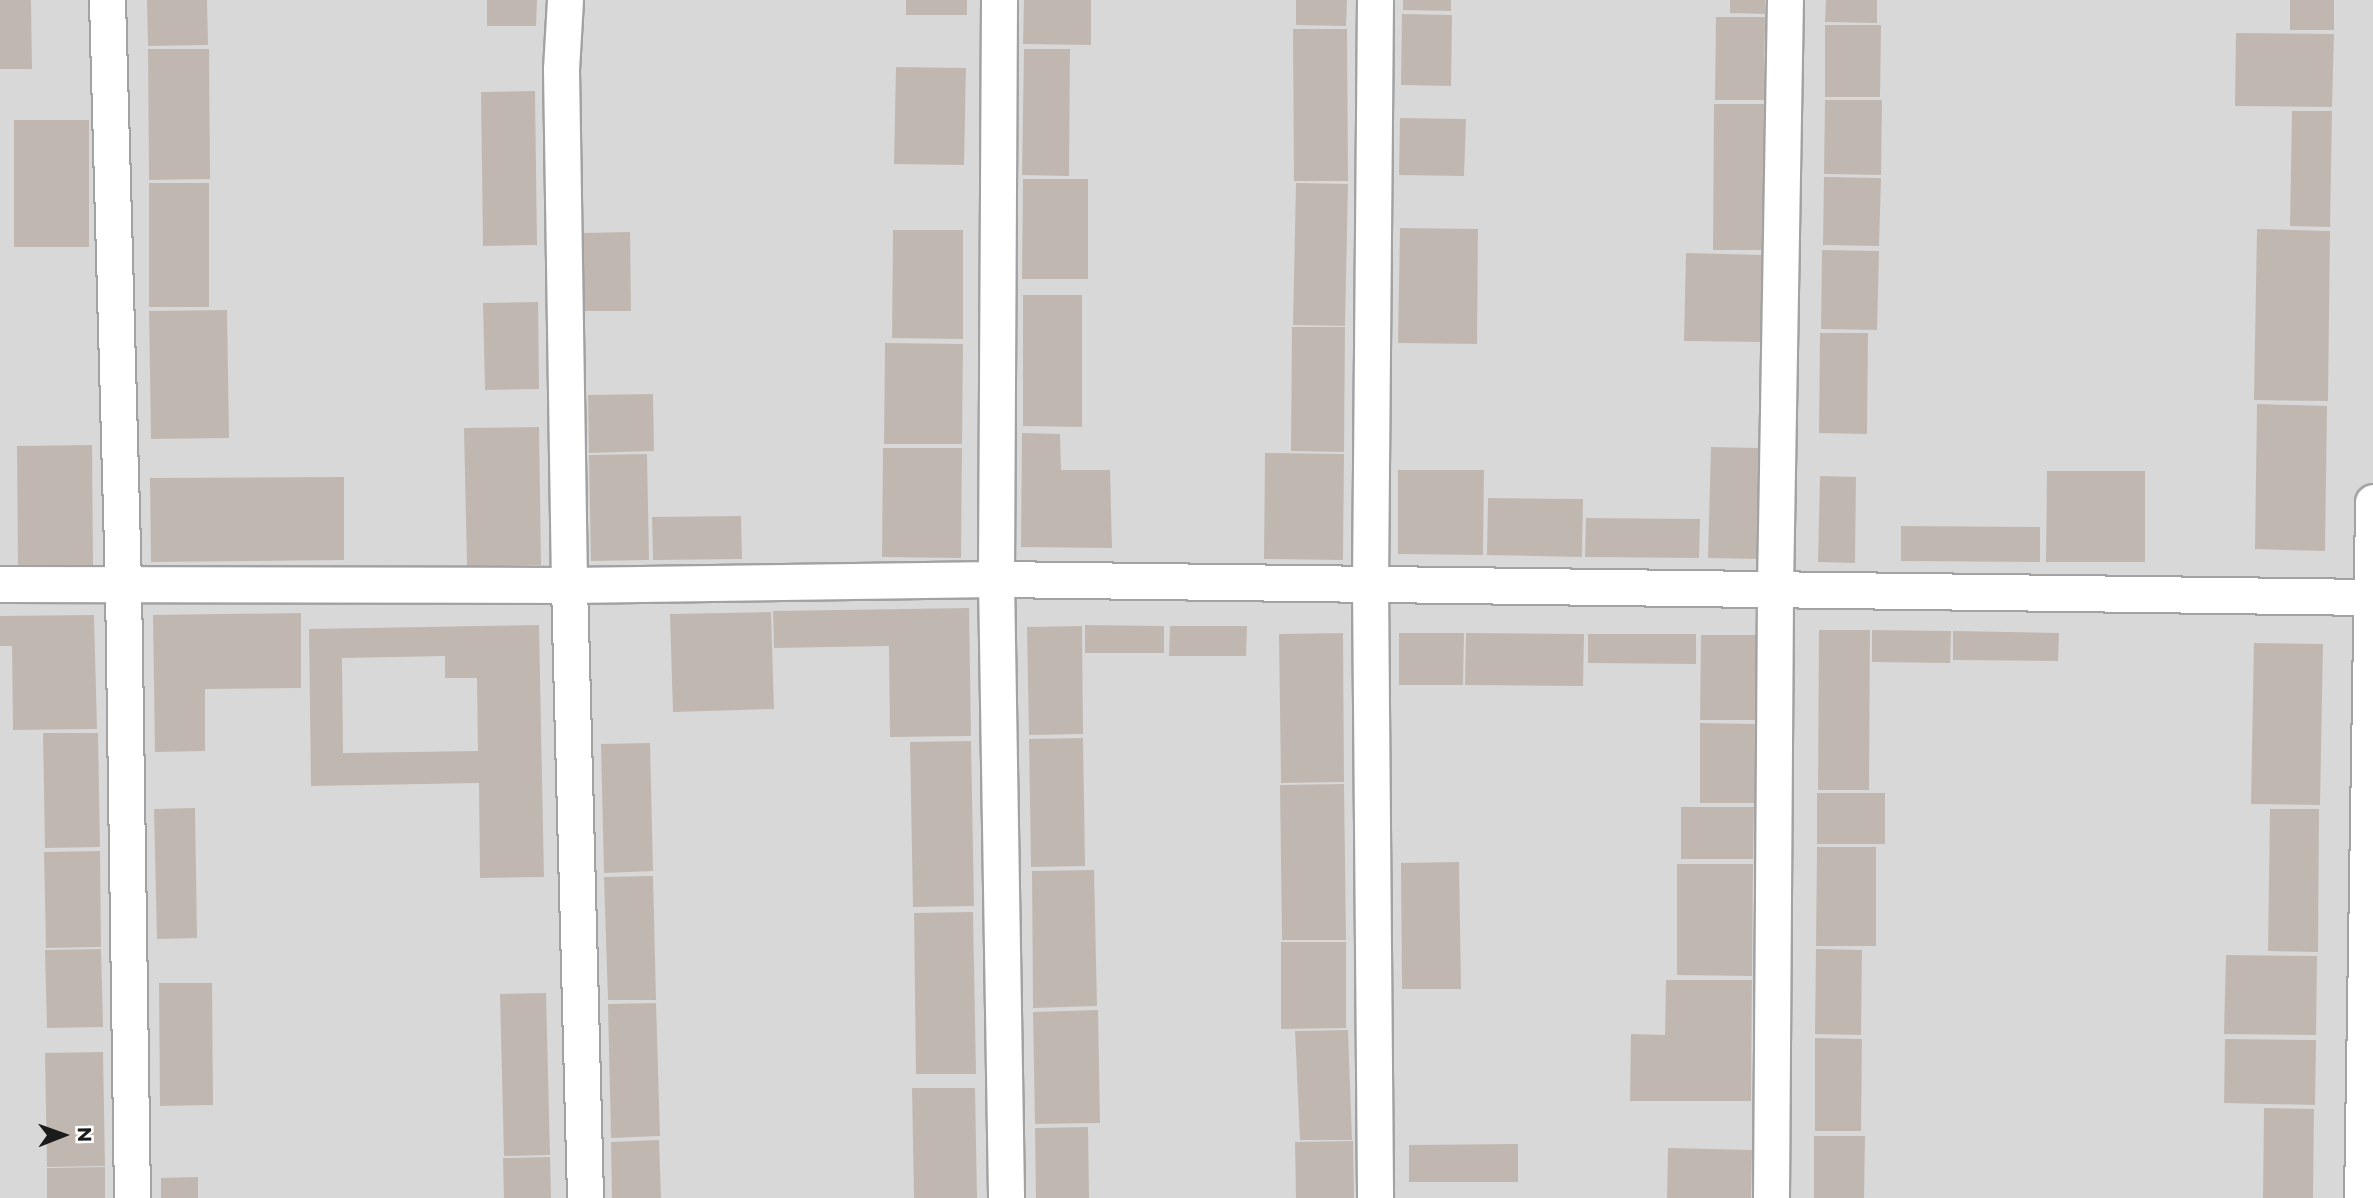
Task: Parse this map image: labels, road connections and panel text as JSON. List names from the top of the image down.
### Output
{
  "north": "right"
}
